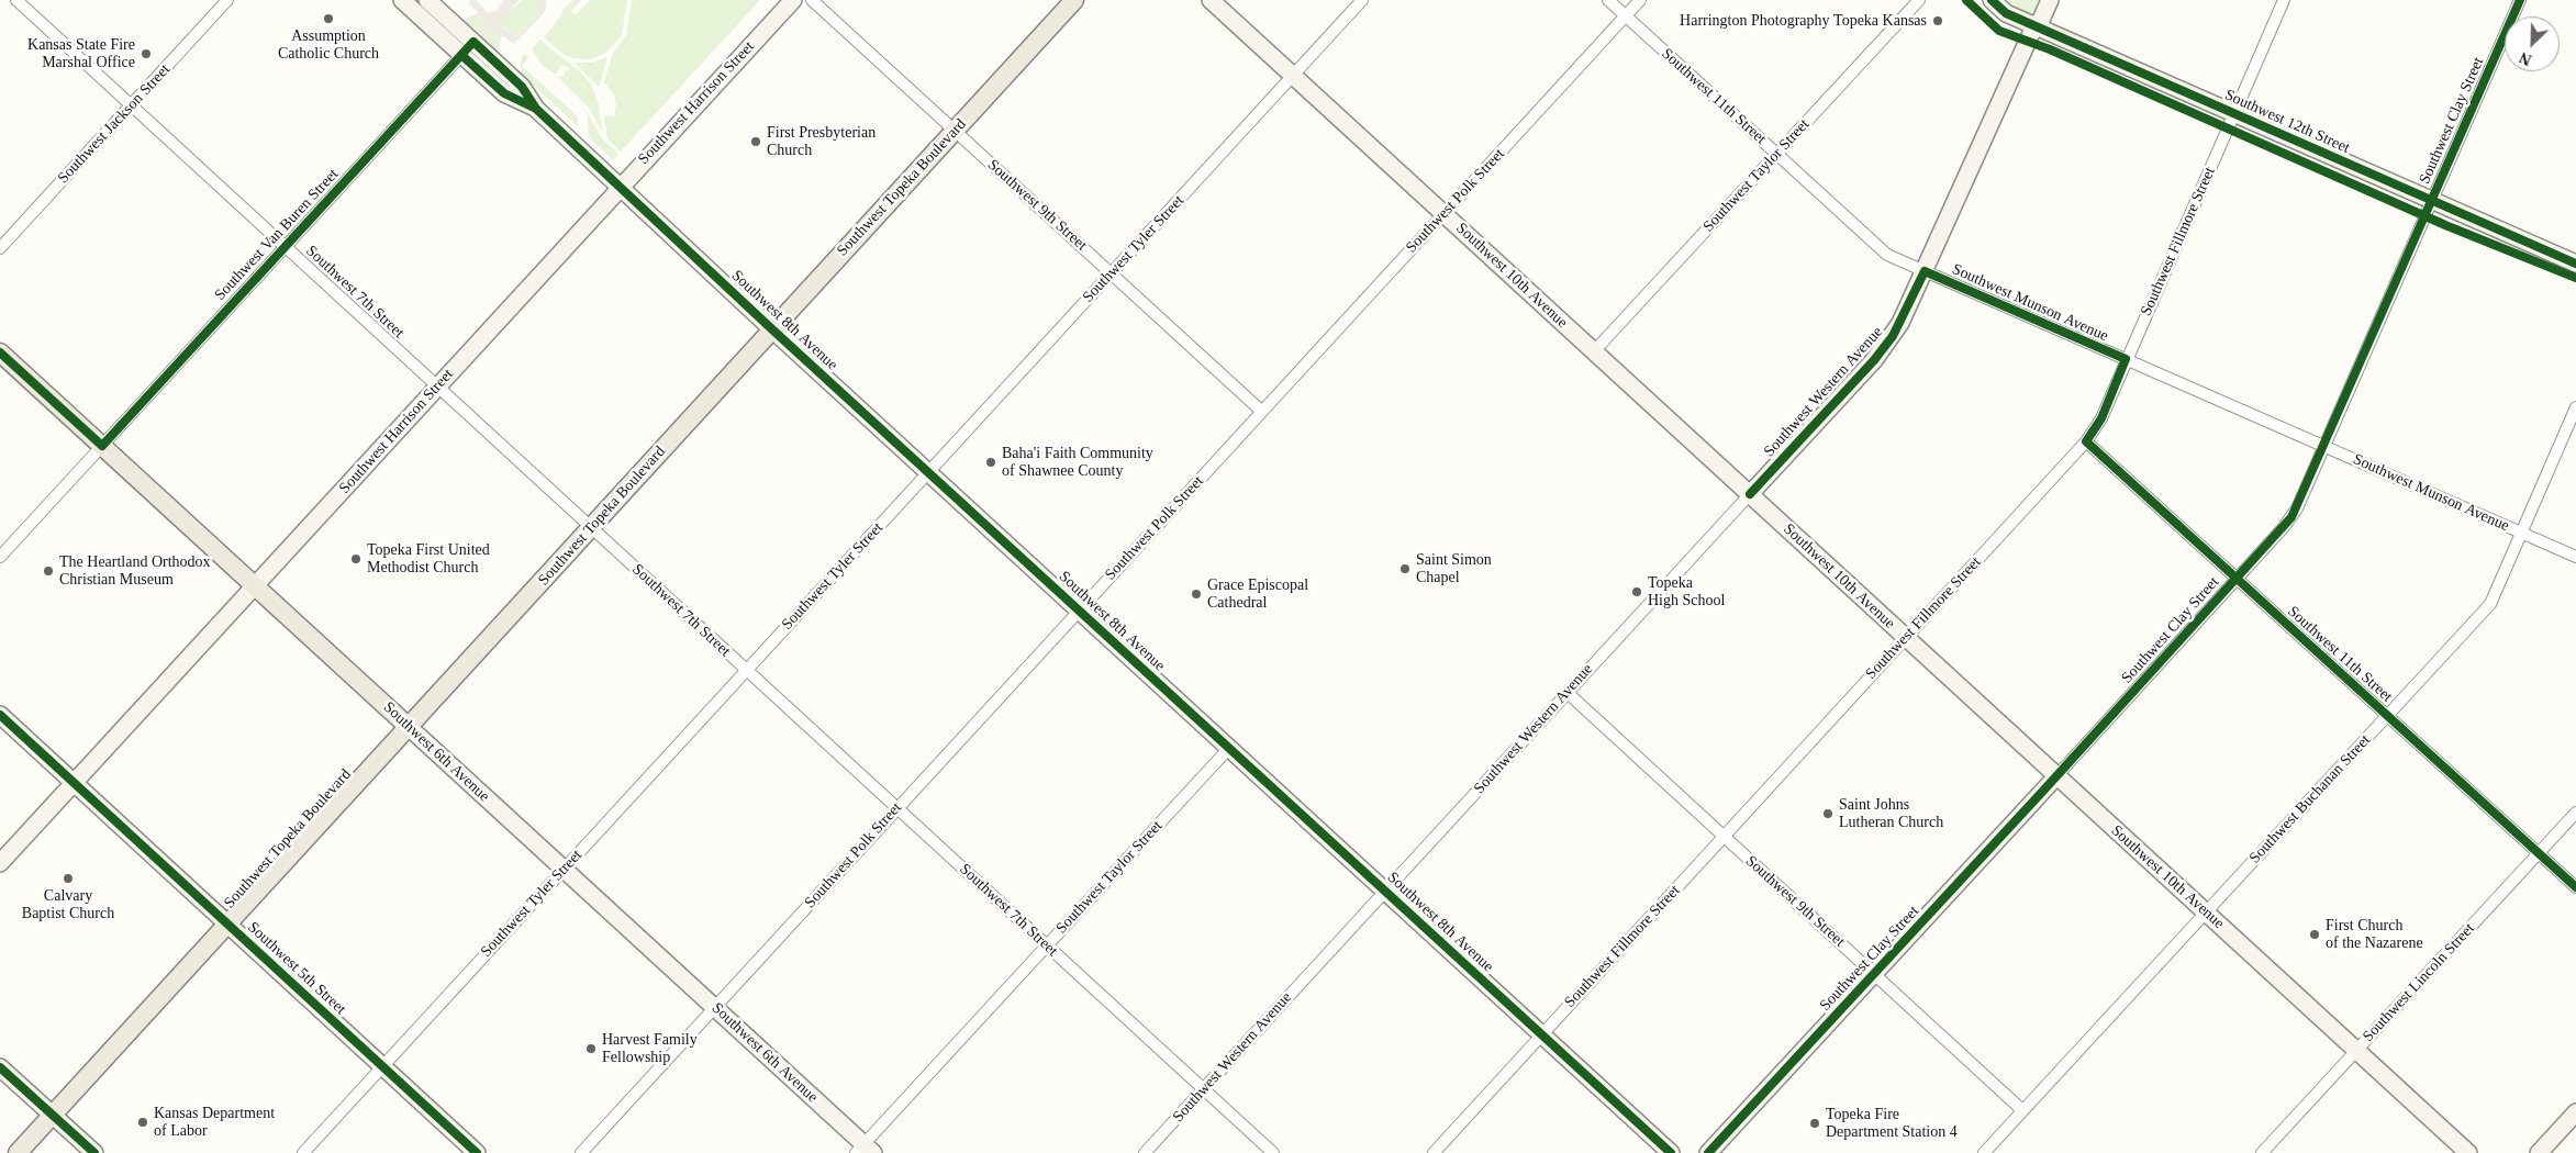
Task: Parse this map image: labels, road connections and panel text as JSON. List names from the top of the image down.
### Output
{
  "streets": {
    "main road": [
      "Southwest Harrison Street",
      "Southwest Clay Street",
      "Southwest 12th Street",
      "Southwest Topeka Boulevard",
      "Southwest 10th Avenue",
      "Southwest 8th Avenue",
      "Southwest Western Avenue",
      "Southwest 6th Avenue",
      "Southwest 5th Street"
    ],
    "street": [
      "Southwest 11th Street",
      "Southwest Jackson Street",
      "Southwest Taylor Street",
      "Southwest Polk Street",
      "Southwest 9th Street",
      "Southwest Van Buren Street",
      "Southwest Fillmore Street",
      "Southwest Tyler Street",
      "Southwest 7th Street",
      "Southwest Munson Avenue",
      "Southwest Buchanan Street",
      "Southwest Lincoln Street"
    ]
  },
  "crossings": [
    ["Southwest 11th Street", "Southwest Clay Street"],
    ["Southwest 11th Street", "Southwest Taylor Street"],
    ["Southwest 11th Street", "Southwest Polk Street"],
    ["Southwest 11th Street", "Southwest Fillmore Street"],
    ["Southwest 11th Street", "Southwest Munson Avenue"],
    ["Southwest 11th Street", "Southwest Western Avenue"],
    ["Southwest 11th Street", "Southwest Buchanan Street"],
    ["Southwest 11th Street", "Southwest Lincoln Street"],
    ["Southwest Harrison Street", "Southwest 7th Street"],
    ["Southwest Harrison Street", "Southwest 8th Avenue"],
    ["Southwest Harrison Street", "Southwest 6th Avenue"],
    ["Southwest Harrison Street", "Southwest 5th Street"],
    ["Southwest Clay Street", "Southwest 12th Street"],
    ["Southwest Clay Street", "Southwest 9th Street"],
    ["Southwest Clay Street", "Southwest 10th Avenue"],
    ["Southwest Clay Street", "Southwest Munson Avenue"],
    ["Southwest 12th Street", "Southwest Fillmore Street"],
    ["Southwest 12th Street", "Southwest Western Avenue"],
    ["Southwest Jackson Street", "Southwest 7th Street"],
    ["Southwest Taylor Street", "Southwest 10th Avenue"],
    ["Southwest Taylor Street", "Southwest 7th Street"],
    ["Southwest Taylor Street", "Southwest 8th Avenue"],
    ["Southwest Taylor Street", "Southwest 6th Avenue"],
    ["Southwest Topeka Boulevard", "Southwest 9th Street"],
    ["Southwest Topeka Boulevard", "Southwest 7th Street"],
    ["Southwest Topeka Boulevard", "Southwest 8th Avenue"],
    ["Southwest Topeka Boulevard", "Southwest 6th Avenue"],
    ["Southwest Topeka Boulevard", "Southwest 5th Street"],
    ["Southwest Polk Street", "Southwest 9th Street"],
    ["Southwest Polk Street", "Southwest 10th Avenue"],
    ["Southwest Polk Street", "Southwest 7th Street"],
    ["Southwest Polk Street", "Southwest 8th Avenue"],
    ["Southwest Polk Street", "Southwest 6th Avenue"],
    ["Southwest 9th Street", "Southwest Fillmore Street"],
    ["Southwest 9th Street", "Southwest Tyler Street"],
    ["Southwest 9th Street", "Southwest Western Avenue"],
    ["Southwest 9th Street", "Southwest Buchanan Street"],
    ["Southwest Van Buren Street", "Southwest 7th Street"],
    ["Southwest Van Buren Street", "Southwest 8th Avenue"],
    ["Southwest Van Buren Street", "Southwest 6th Avenue"],
    ["Southwest Fillmore Street", "Southwest 10th Avenue"],
    ["Southwest Fillmore Street", "Southwest Munson Avenue"],
    ["Southwest Fillmore Street", "Southwest 8th Avenue"],
    ["Southwest Tyler Street", "Southwest 10th Avenue"],
    ["Southwest Tyler Street", "Southwest 7th Street"],
    ["Southwest Tyler Street", "Southwest 8th Avenue"],
    ["Southwest Tyler Street", "Southwest 6th Avenue"],
    ["Southwest Tyler Street", "Southwest 5th Street"],
    ["Southwest 10th Avenue", "Southwest Western Avenue"],
    ["Southwest 10th Avenue", "Southwest Buchanan Street"],
    ["Southwest 10th Avenue", "Southwest Lincoln Street"],
    ["Southwest 7th Street", "Southwest Western Avenue"],
    ["Southwest Munson Avenue", "Southwest Western Avenue"],
    ["Southwest Munson Avenue", "Southwest Buchanan Street"],
    ["Southwest 8th Avenue", "Southwest Western Avenue"]
  ],
  "places": [
    "Assumption Catholic Church",
    "Harrington Photography Topeka Kansas",
    "Kansas State Fire Marshal Office",
    "First Presbyterian Church",
    "Baha'i Faith Community of Shawnee County",
    "Topeka First United Methodist Church",
    "Saint Simon Chapel",
    "The Heartland Orthodox Christian Museum",
    "Topeka High School",
    "Grace Episcopal Cathedral",
    "Saint Johns Lutheran Church",
    "Calvary Baptist Church",
    "First Church of the Nazarene",
    "Harvest Family Fellowship",
    "Kansas Department of Labor",
    "Topeka Fire Department Station 4"
  ],
  "north": "bottom left"
}
